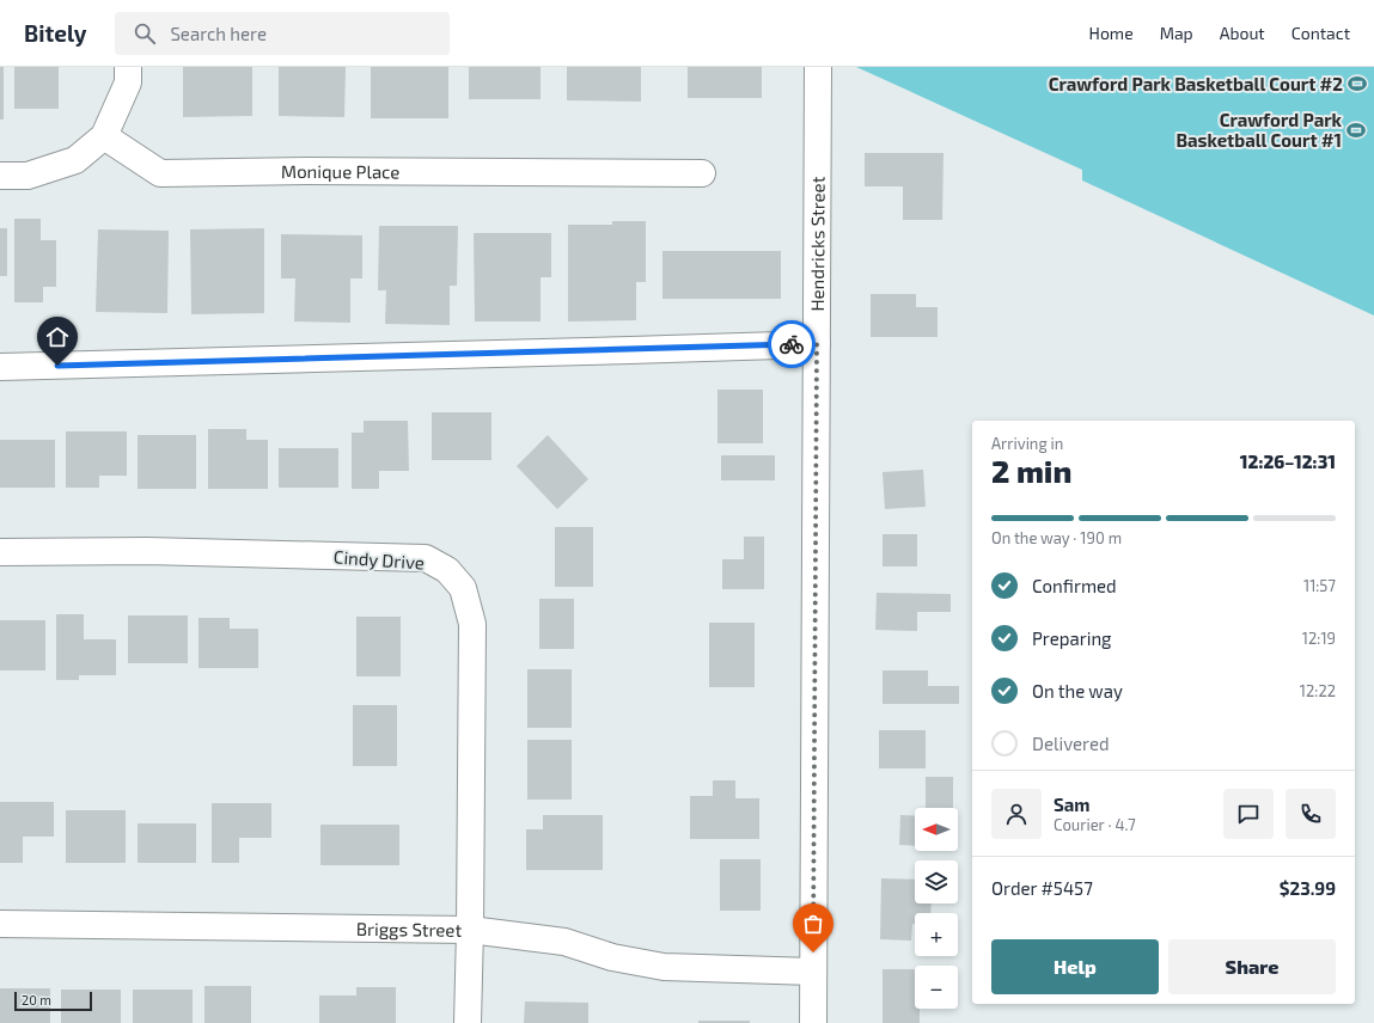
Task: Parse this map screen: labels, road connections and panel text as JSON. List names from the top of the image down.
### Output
{
  "streets": {
    "street": [
      "Monique Place",
      "Hendricks Street",
      "Cindy Drive",
      "Briggs Street"
    ]
  },
  "crossings": [
    ["Hendricks Street", "Briggs Street"],
    ["Cindy Drive", "Briggs Street"]
  ],
  "places": {
    "sports": ["Crawford Park Basketball Court #2", "Crawford Park Basketball Court #1"]
  },
  "scale_bar": "20 m",
  "north": "left",
  "page": {
    "header": "Bitely",
    "search": "Search here",
    "nav": [
      "Home",
      "Map",
      "About",
      "Contact"
    ],
    "heading": ["2 min", "Arriving in", "12:26–12:31"],
    "panel": [
      "Sam",
      "Courier · 4.7",
      "Order #5457",
      "$23.99"
    ],
    "bar": "On the way · 190 m",
    "list": [
      ["Confirmed", "11:57"],
      ["Preparing", "12:19"],
      ["On the way", "12:22"],
      "Delivered"
    ],
    "map_buttons": ["+", "−"],
    "buttons": ["Help", "Share"],
    "scale": "20 m"
  }
}
